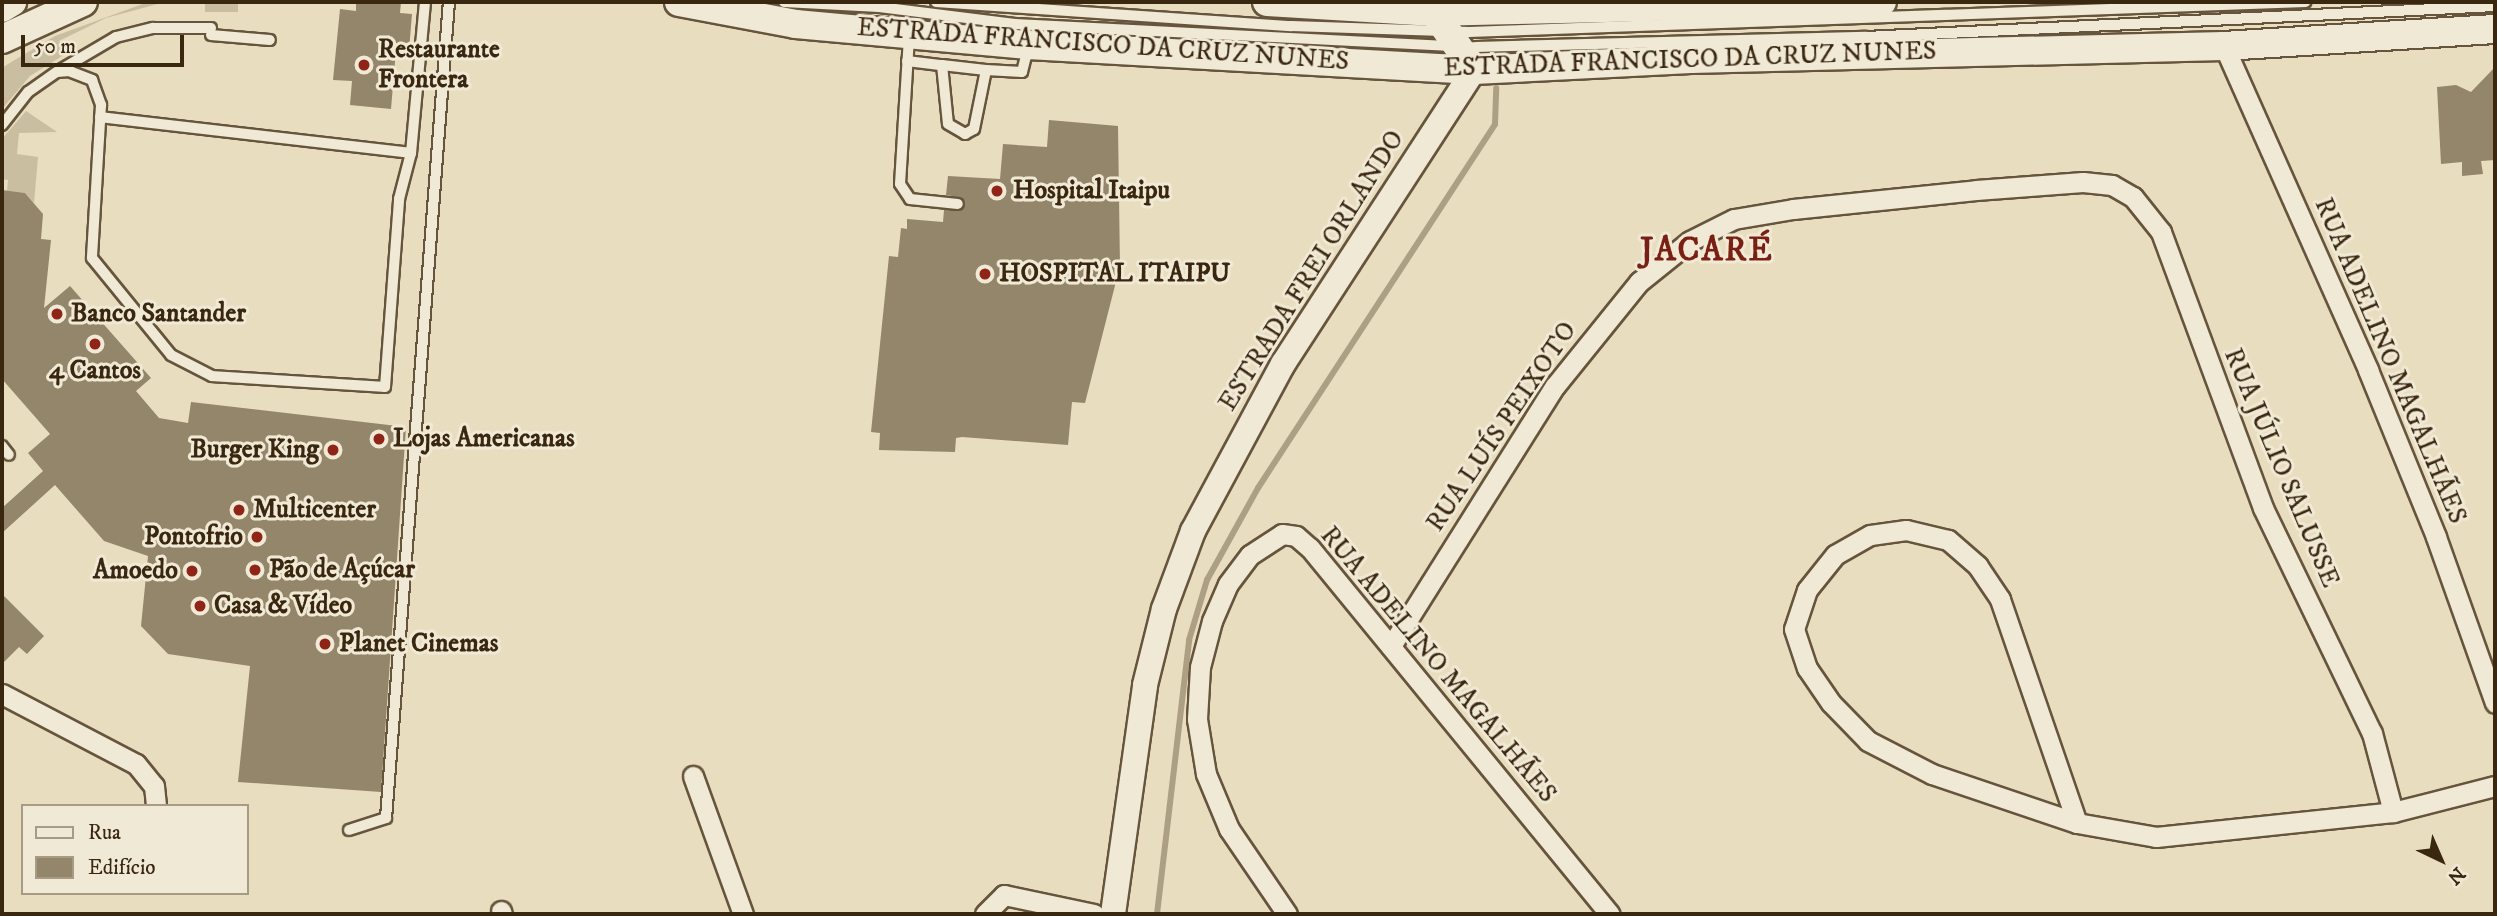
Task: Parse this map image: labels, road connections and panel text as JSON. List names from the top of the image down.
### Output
{
  "streets": {
    "main road": ["ESTRADA FRANCISCO DA CRUZ NUNES"],
    "street": [
      "ESTRADA FREI ORLANDO",
      "RUA ADELINO MAGALHÃES",
      "RUA LUÍS PEIXOTO",
      "RUA JÚLIO SALUSSE"
    ]
  },
  "crossings": [
    ["ESTRADA FRANCISCO DA CRUZ NUNES", "ESTRADA FREI ORLANDO"],
    ["ESTRADA FRANCISCO DA CRUZ NUNES", "RUA ADELINO MAGALHÃES"],
    ["RUA ADELINO MAGALHÃES", "RUA LUÍS PEIXOTO"],
    ["RUA LUÍS PEIXOTO", "RUA JÚLIO SALUSSE"]
  ],
  "districts": ["JACARÉ"],
  "places": [
    "Restaurante Frontera",
    "Hospital Itaipu",
    "HOSPITAL ITAIPU",
    "Banco Santander",
    "4 Cantos",
    "Lojas Americanas",
    "Burger King",
    "Multicenter",
    "Pontofrio",
    "Pão de Açúcar",
    "Amoedo",
    "Casa & Vídeo",
    "Planet Cinemas"
  ],
  "legend": ["Rua", "Edifício"],
  "scale_bar": "50 m",
  "north": "bottom right"
}
